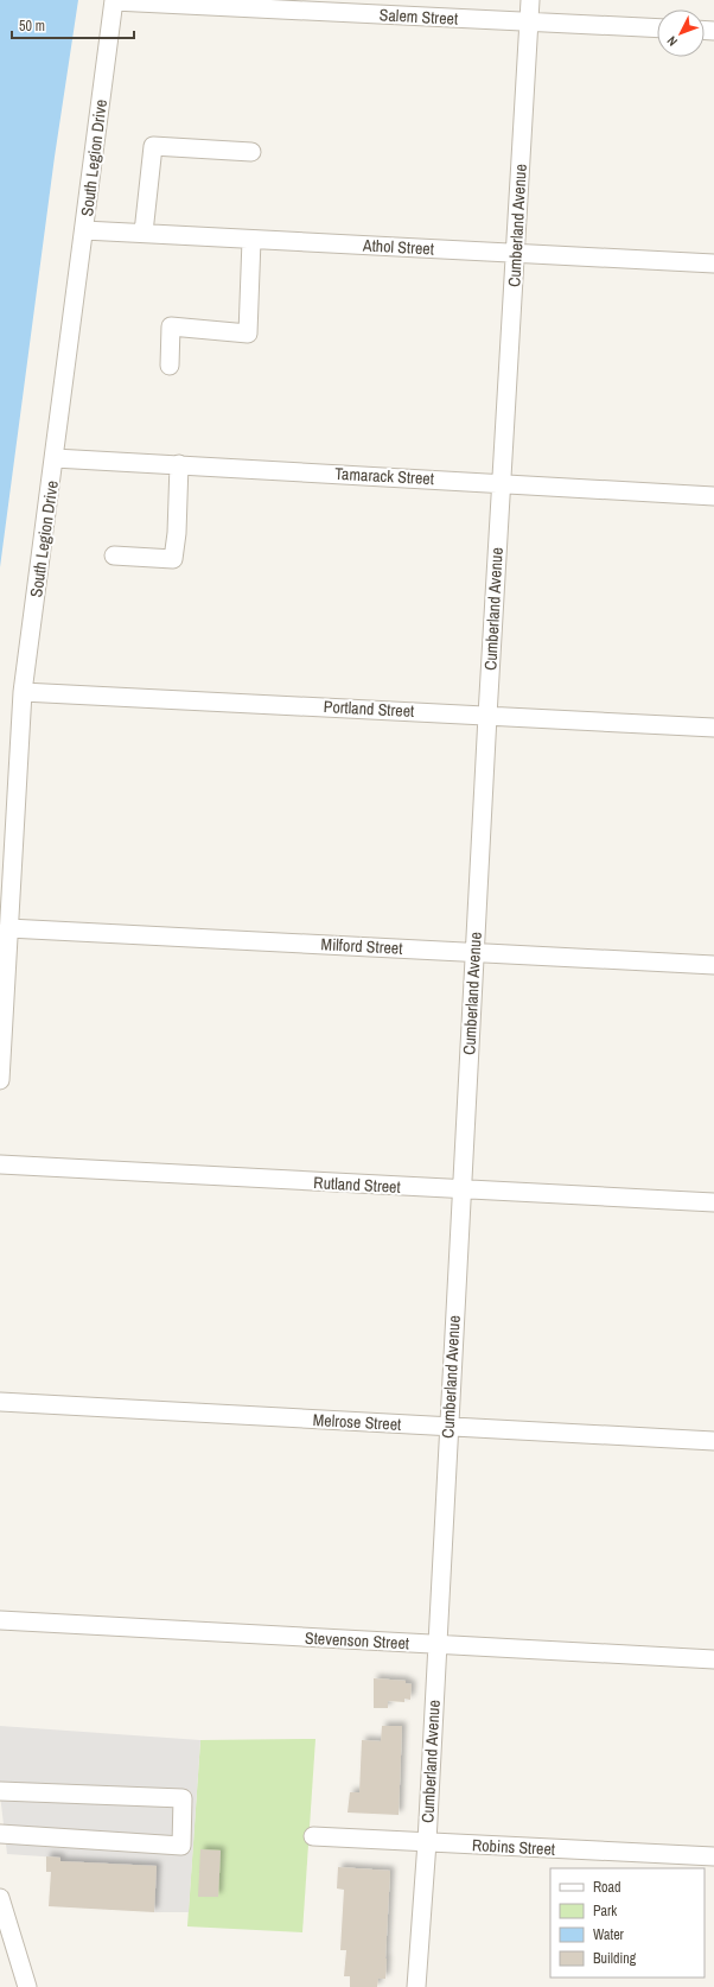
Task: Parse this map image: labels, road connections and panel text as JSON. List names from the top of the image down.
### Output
{
  "streets": {
    "street": [
      "Salem Street",
      "South Legion Drive",
      "Cumberland Avenue",
      "Athol Street",
      "Tamarack Street",
      "Portland Street",
      "Milford Street",
      "Rutland Street",
      "Melrose Street",
      "Stevenson Street",
      "Robins Street"
    ]
  },
  "crossings": [
    ["Salem Street", "South Legion Drive"],
    ["Salem Street", "Cumberland Avenue"],
    ["South Legion Drive", "Athol Street"],
    ["South Legion Drive", "Tamarack Street"],
    ["South Legion Drive", "Portland Street"],
    ["South Legion Drive", "Milford Street"],
    ["Cumberland Avenue", "Athol Street"],
    ["Cumberland Avenue", "Tamarack Street"],
    ["Cumberland Avenue", "Portland Street"],
    ["Cumberland Avenue", "Milford Street"],
    ["Cumberland Avenue", "Rutland Street"],
    ["Cumberland Avenue", "Melrose Street"],
    ["Cumberland Avenue", "Stevenson Street"],
    ["Cumberland Avenue", "Robins Street"]
  ],
  "legend": [
    "Road",
    "Park",
    "Water",
    "Building"
  ],
  "scale_bar": "50 m",
  "north": "bottom left"
}
